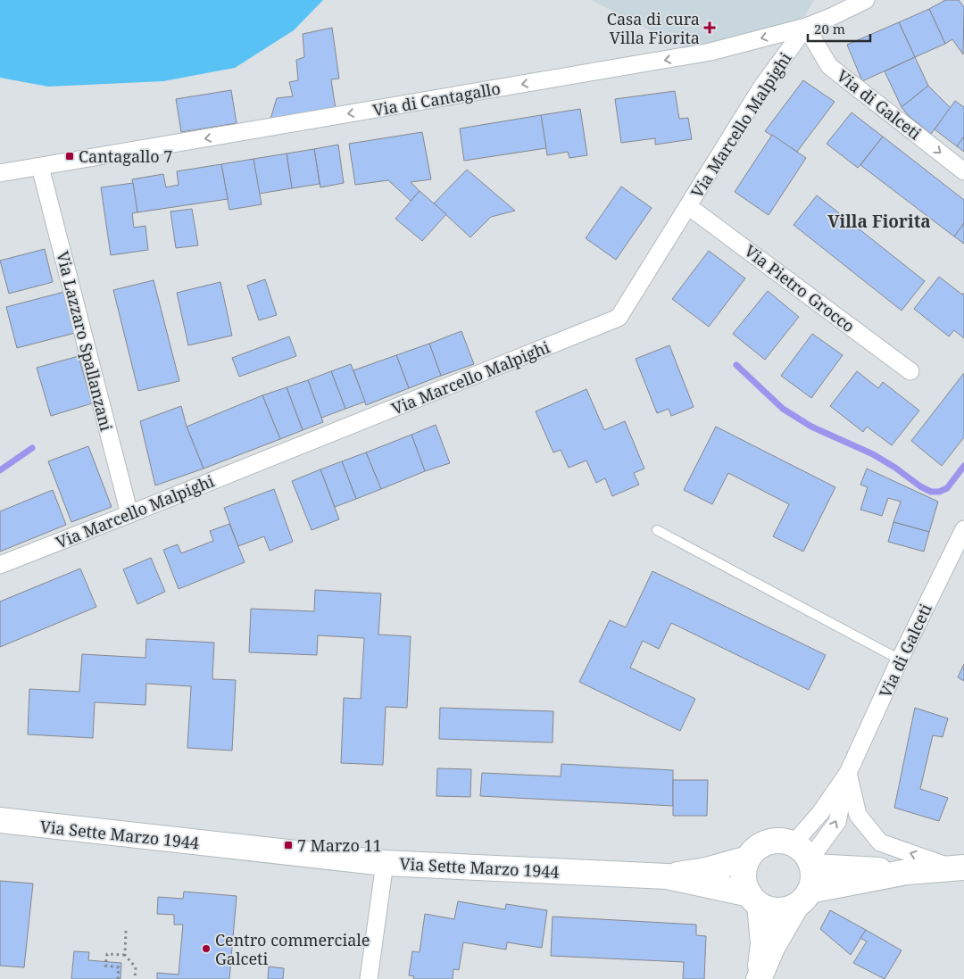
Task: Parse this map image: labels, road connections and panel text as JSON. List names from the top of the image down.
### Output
{
  "streets": {
    "street": [
      "Via di Cantagallo",
      "Via di Galceti",
      "Via Marcello Malpighi",
      "Via Pietro Grocco",
      "Via Lazzaro Spallanzani",
      "Via Sette Marzo 1944"
    ]
  },
  "crossings": [
    ["Via di Cantagallo", "Via di Galceti"],
    ["Via di Cantagallo", "Via Marcello Malpighi"],
    ["Via di Cantagallo", "Via Lazzaro Spallanzani"],
    ["Via di Galceti", "Via Marcello Malpighi"],
    ["Via di Galceti", "Via Sette Marzo 1944"],
    ["Via Marcello Malpighi", "Via Pietro Grocco"],
    ["Via Marcello Malpighi", "Via Lazzaro Spallanzani"]
  ],
  "one_way": ["Via di Cantagallo"],
  "districts": ["Villa Fiorita"],
  "places": {
    "health": ["Casa di cura Villa Fiorita"],
    "transit": ["Cantagallo 7", "7 Marzo 11"],
    "other": ["Centro commerciale Galceti"]
  },
  "scale_bar": "20 m"
}
